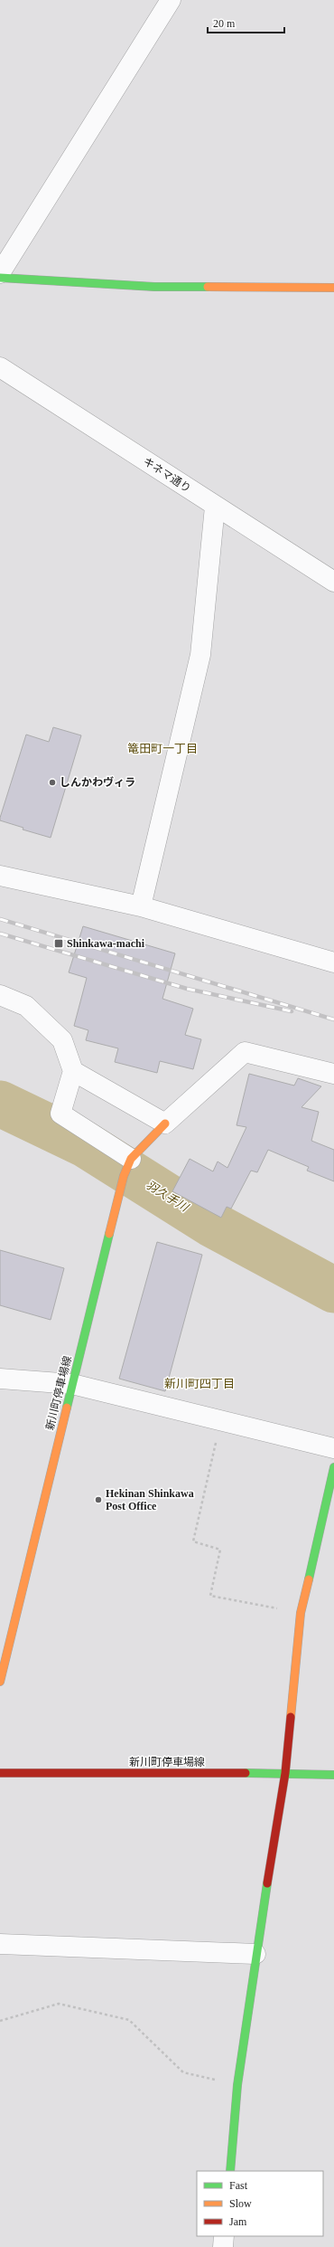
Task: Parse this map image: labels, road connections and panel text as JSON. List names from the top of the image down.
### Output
{
  "streets": {
    "street": ["キネマ通り", "新川町停車場線"]
  },
  "districts": ["篭田町一丁目", "新川町四丁目"],
  "water": ["羽久手川"],
  "places": {
    "other": ["しんかわヴィラ", "Hekinan Shinkawa Post Office"],
    "transit": ["Shinkawa-machi"]
  },
  "legend": ["Fast", "Slow", "Jam"],
  "scale_bar": "20 m"
}
